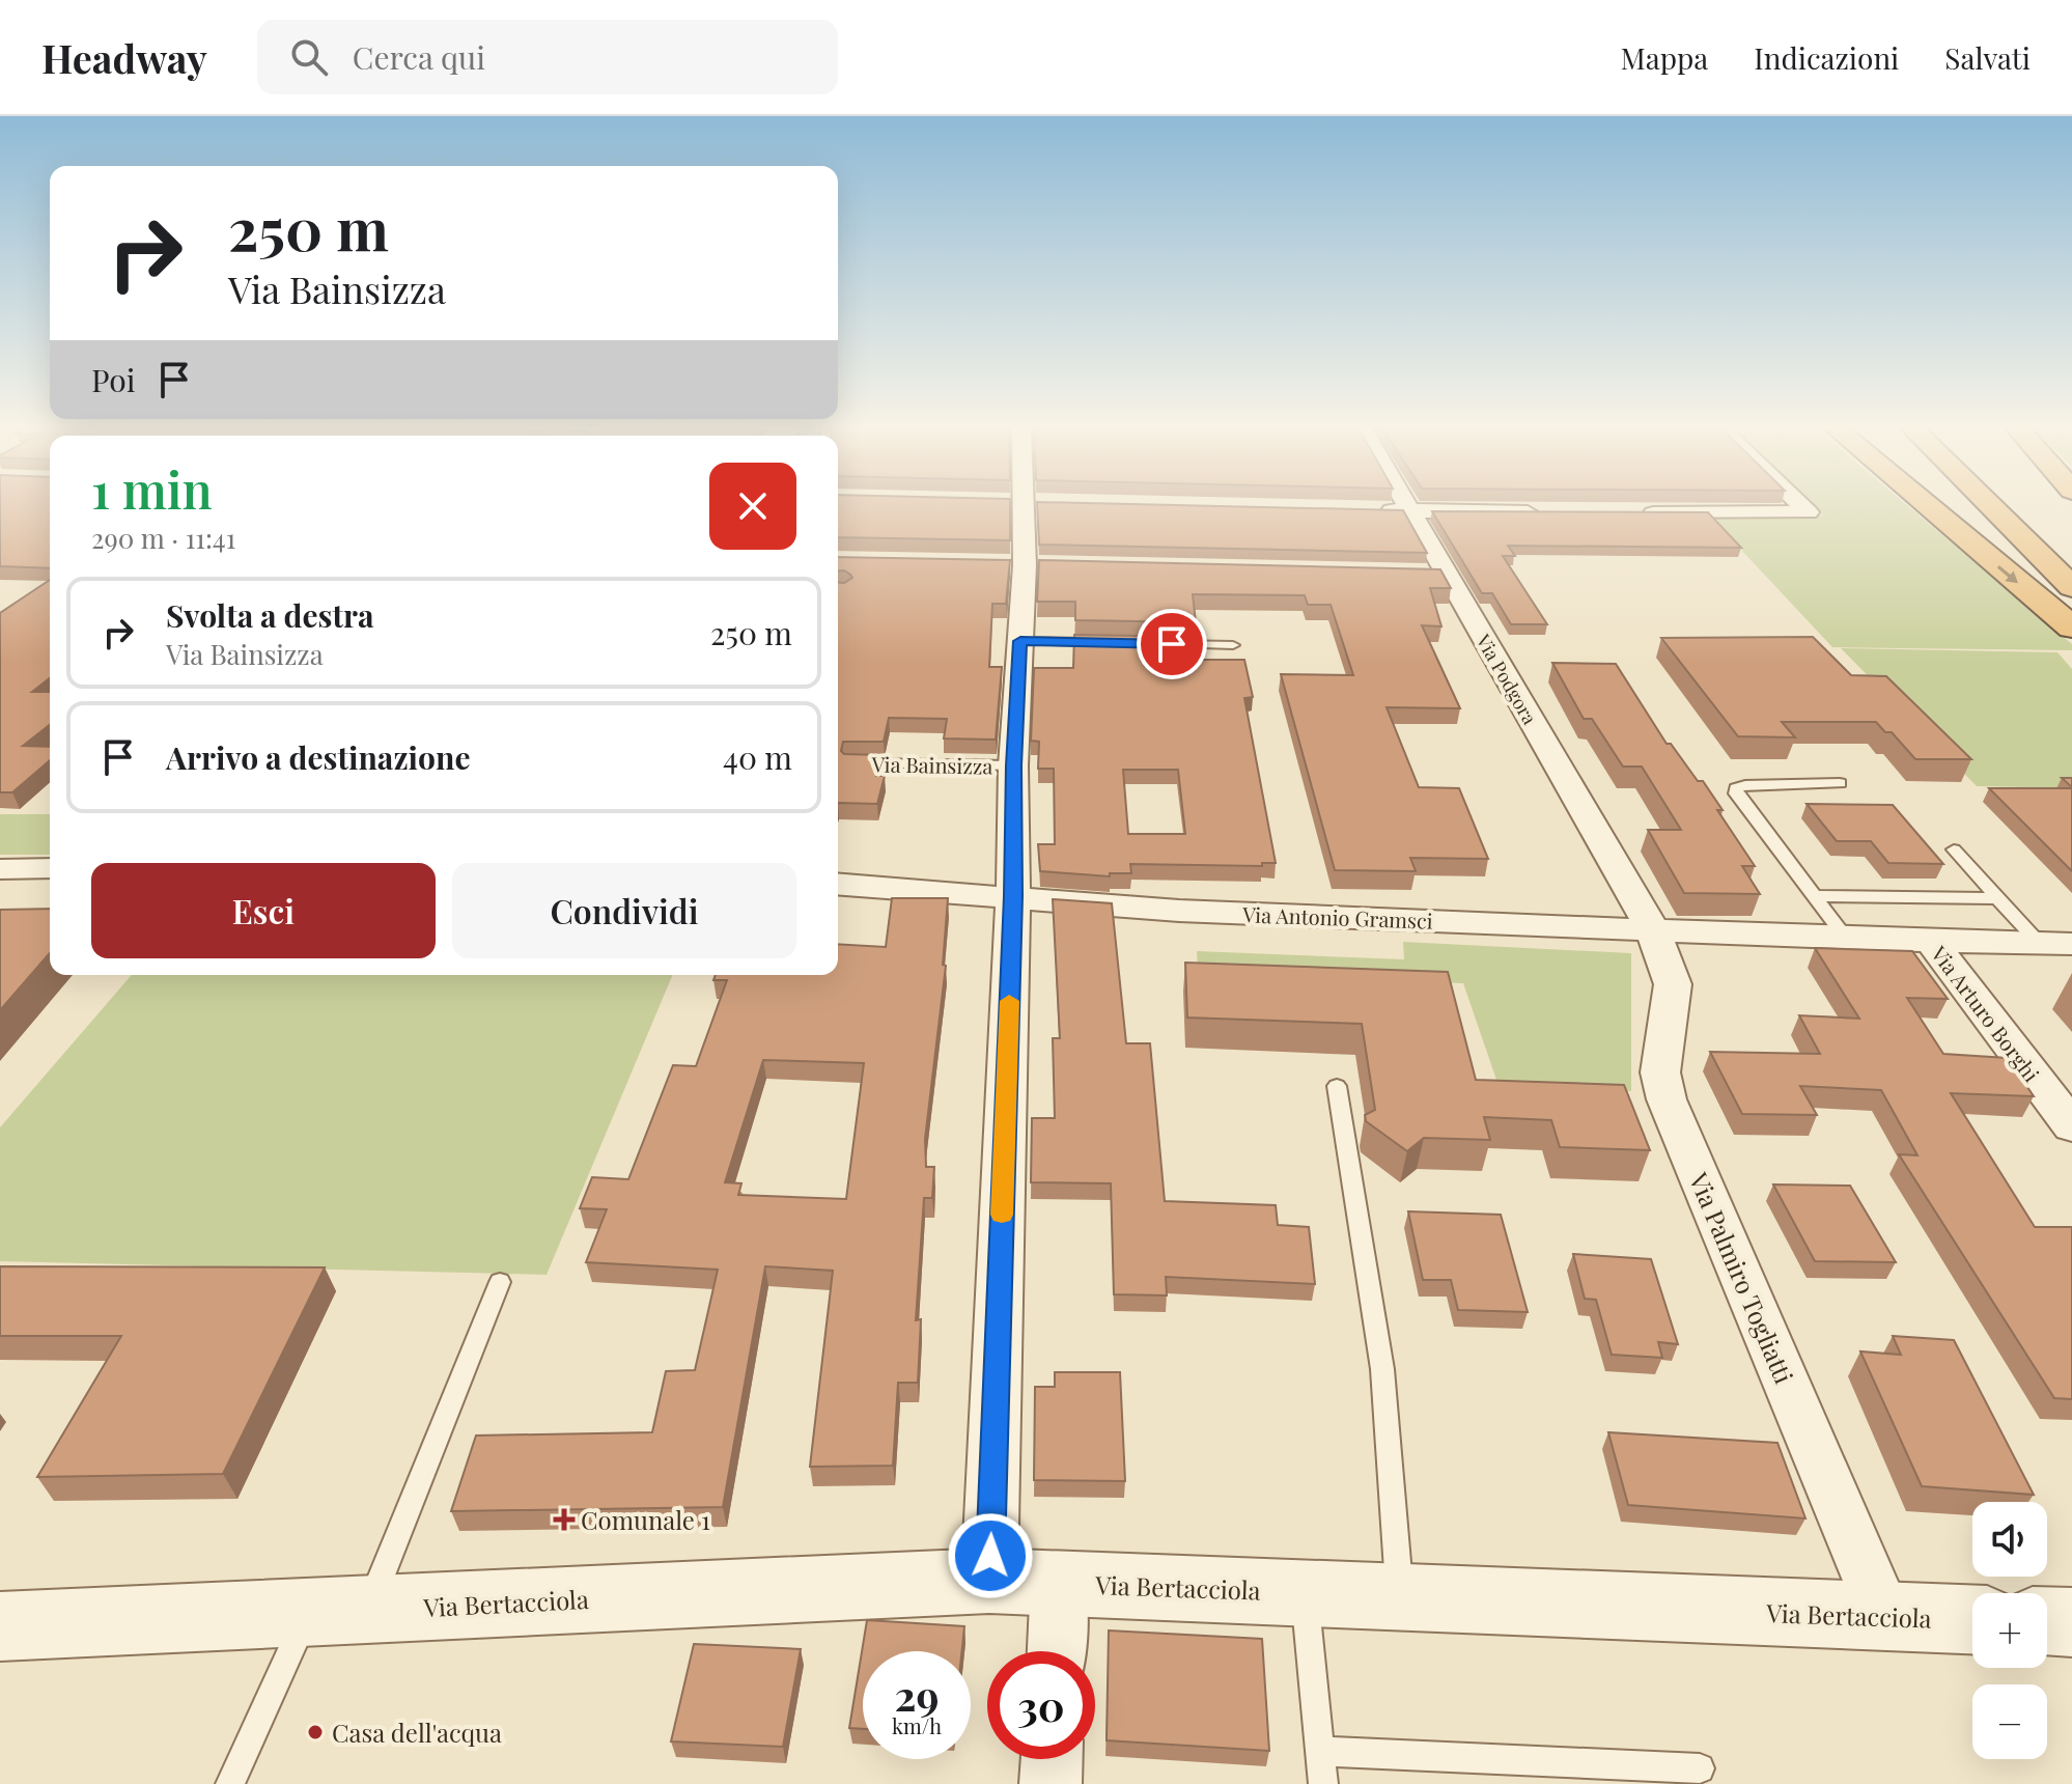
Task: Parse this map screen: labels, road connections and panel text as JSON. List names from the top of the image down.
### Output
{
  "streets": {
    "street": [
      "Via Podgora",
      "Via Bainsizza",
      "Via Antonio Gramsci",
      "Via Arturo Borghi",
      "Via Palmiro Togliatti",
      "Via Bertacciola"
    ]
  },
  "crossings": [
    ["Via Podgora", "Via Antonio Gramsci"],
    ["Via Podgora", "Via Palmiro Togliatti"],
    ["Via Bainsizza", "Via Antonio Gramsci"],
    ["Via Bainsizza", "Via Bertacciola"],
    ["Via Antonio Gramsci", "Via Arturo Borghi"],
    ["Via Antonio Gramsci", "Via Palmiro Togliatti"],
    ["Via Palmiro Togliatti", "Via Bertacciola"]
  ],
  "places": {
    "health": ["Comunale 1"],
    "other": ["Casa dell'acqua"]
  },
  "page": {
    "header": "Headway",
    "search": "Cerca qui",
    "nav": ["Mappa", "Indicazioni", "Salvati"],
    "turn": ["250 m", "Via Bainsizza"],
    "then": "Poi",
    "heading": ["1 min", "290 m · 11:41"],
    "list": [
      {
        "name": "Svolta a destra",
        "note": "Via Bainsizza",
        "value": "250 m"
      },
      {
        "name": "Arrivo a destinazione",
        "value": "40 m"
      }
    ],
    "buttons": ["Esci", "Condividi"],
    "map_buttons": ["+", "−"],
    "speed": "29 km/h",
    "limit": "30"
  }
}
